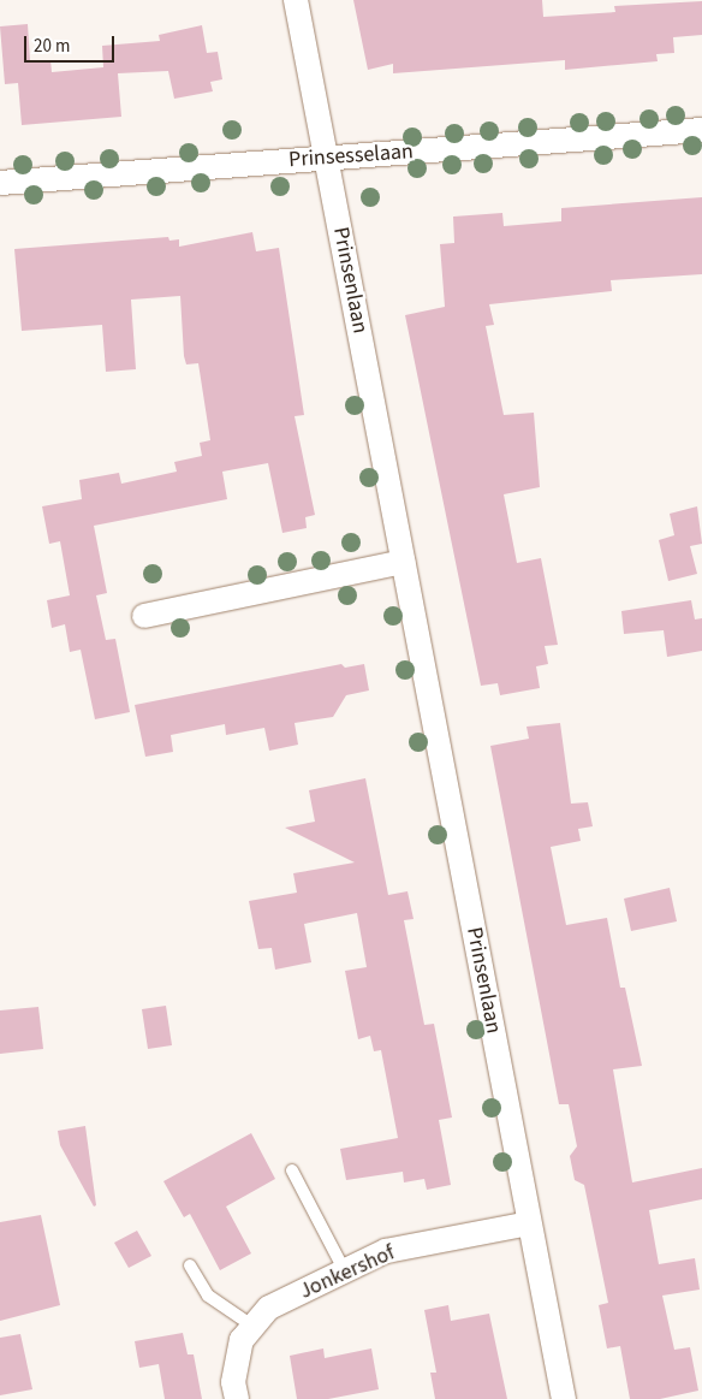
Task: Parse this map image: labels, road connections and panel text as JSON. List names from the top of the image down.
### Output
{
  "streets": {
    "street": ["Prinsesselaan", "Prinsenlaan", "Jonkershof"]
  },
  "crossings": [
    ["Prinsesselaan", "Prinsenlaan"],
    ["Prinsenlaan", "Jonkershof"]
  ],
  "scale_bar": "20 m"
}
